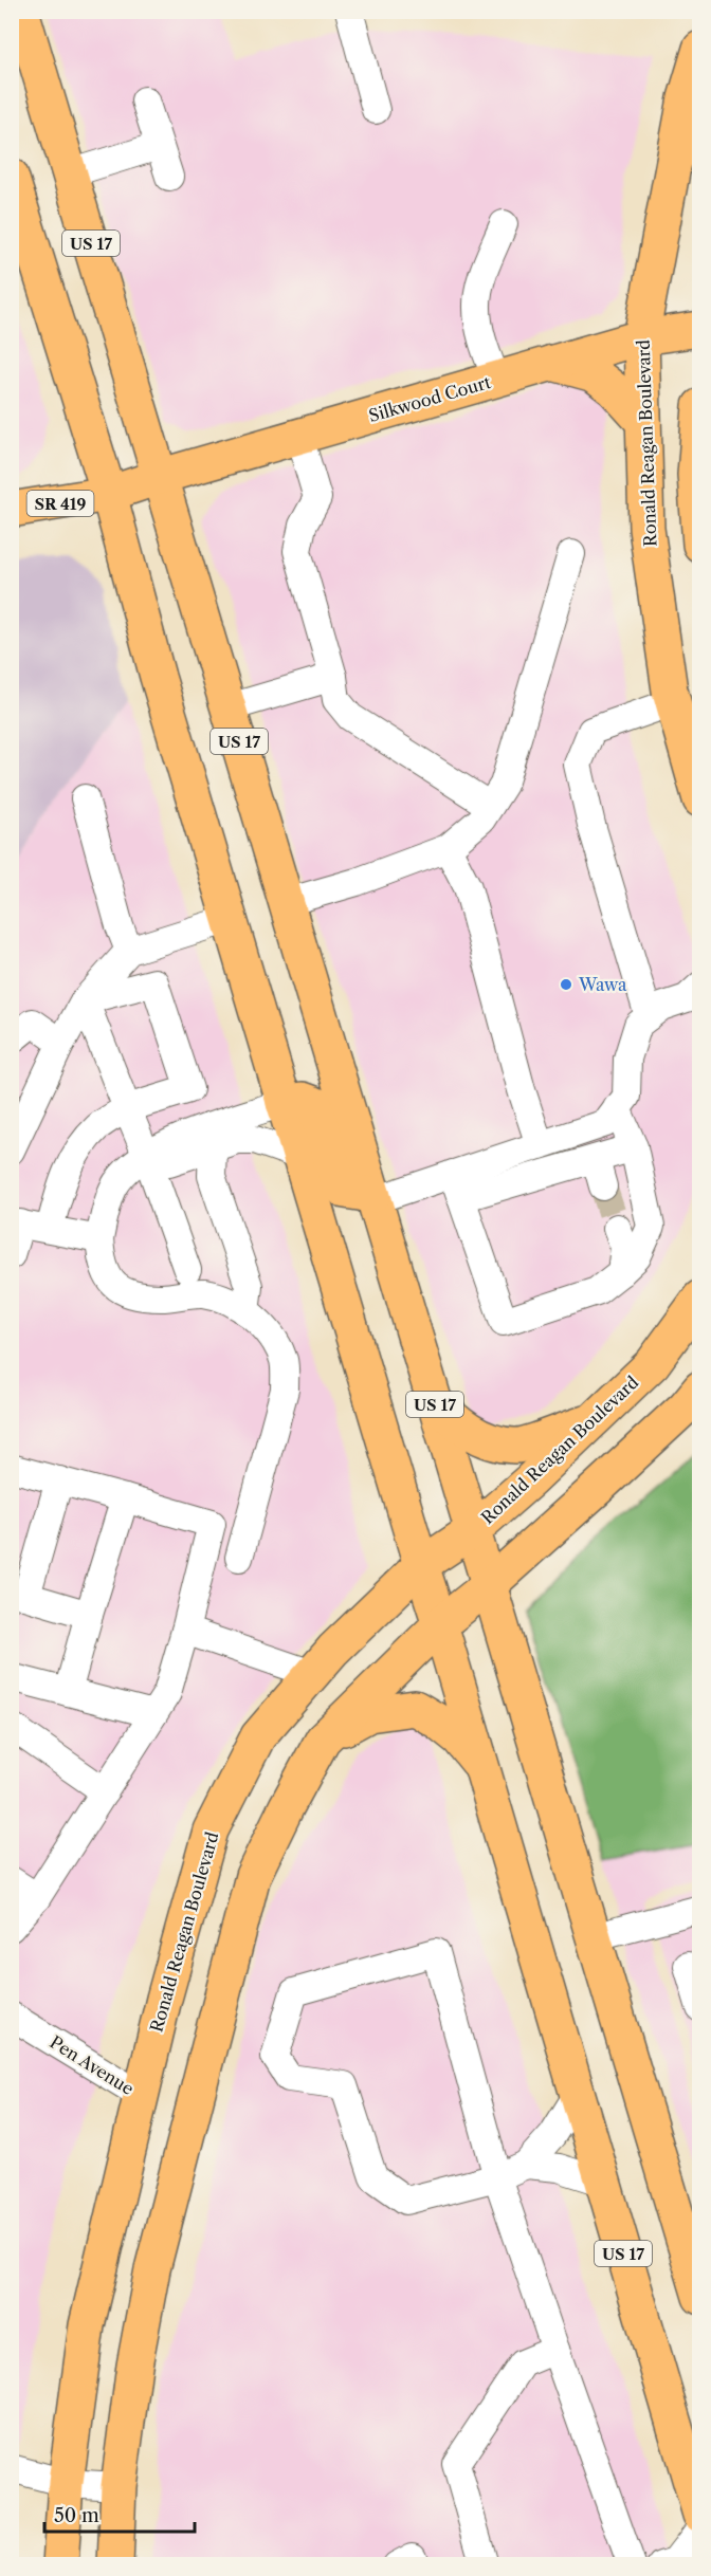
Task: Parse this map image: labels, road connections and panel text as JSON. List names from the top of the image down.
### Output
{
  "streets": {
    "main road": [
      "US 17",
      "Silkwood Court",
      "Ronald Reagan Boulevard",
      "SR 419"
    ],
    "street": ["Pen Avenue"]
  },
  "crossings": [
    ["US 17", "Silkwood Court"],
    ["US 17", "Ronald Reagan Boulevard"],
    ["US 17", "SR 419"],
    ["Silkwood Court", "Ronald Reagan Boulevard"],
    ["Silkwood Court", "SR 419"],
    ["Ronald Reagan Boulevard", "Pen Avenue"]
  ],
  "places": ["Wawa"],
  "scale_bar": "50 m"
}
